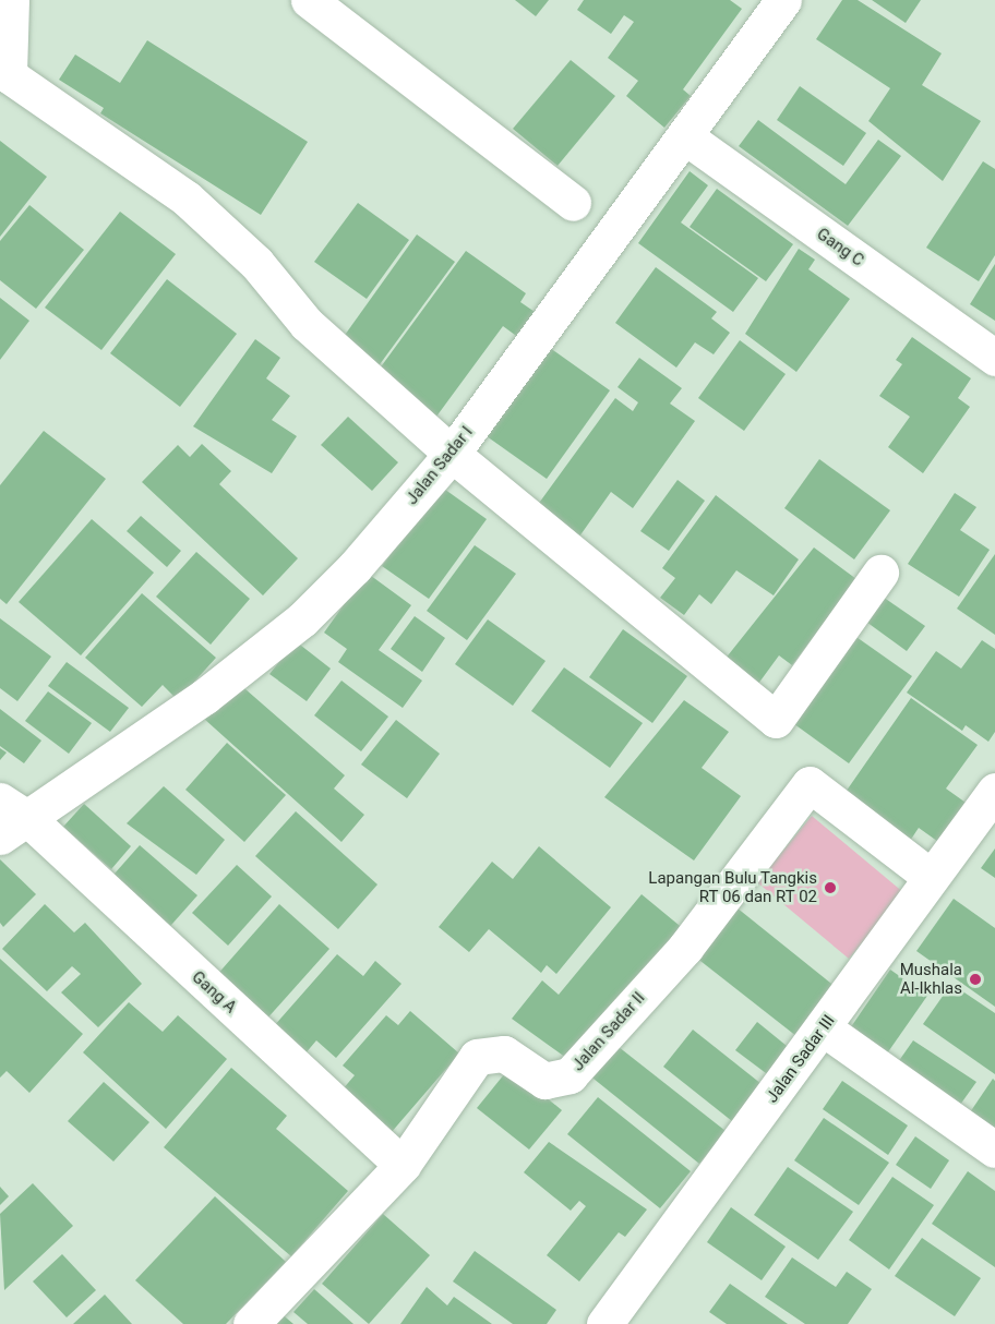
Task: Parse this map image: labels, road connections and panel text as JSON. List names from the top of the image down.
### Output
{
  "streets": {
    "street": [
      "Gang C",
      "Jalan Sadar I",
      "Gang A",
      "Jalan Sadar II",
      "Jalan Sadar III"
    ]
  },
  "crossings": [
    ["Gang C", "Jalan Sadar I"],
    ["Jalan Sadar I", "Gang A"],
    ["Gang A", "Jalan Sadar II"],
    ["Jalan Sadar II", "Jalan Sadar III"]
  ],
  "places": ["Lapangan Bulu Tangkis RT 06 dan RT 02", "Mushala Al-Ikhlas"]
}
